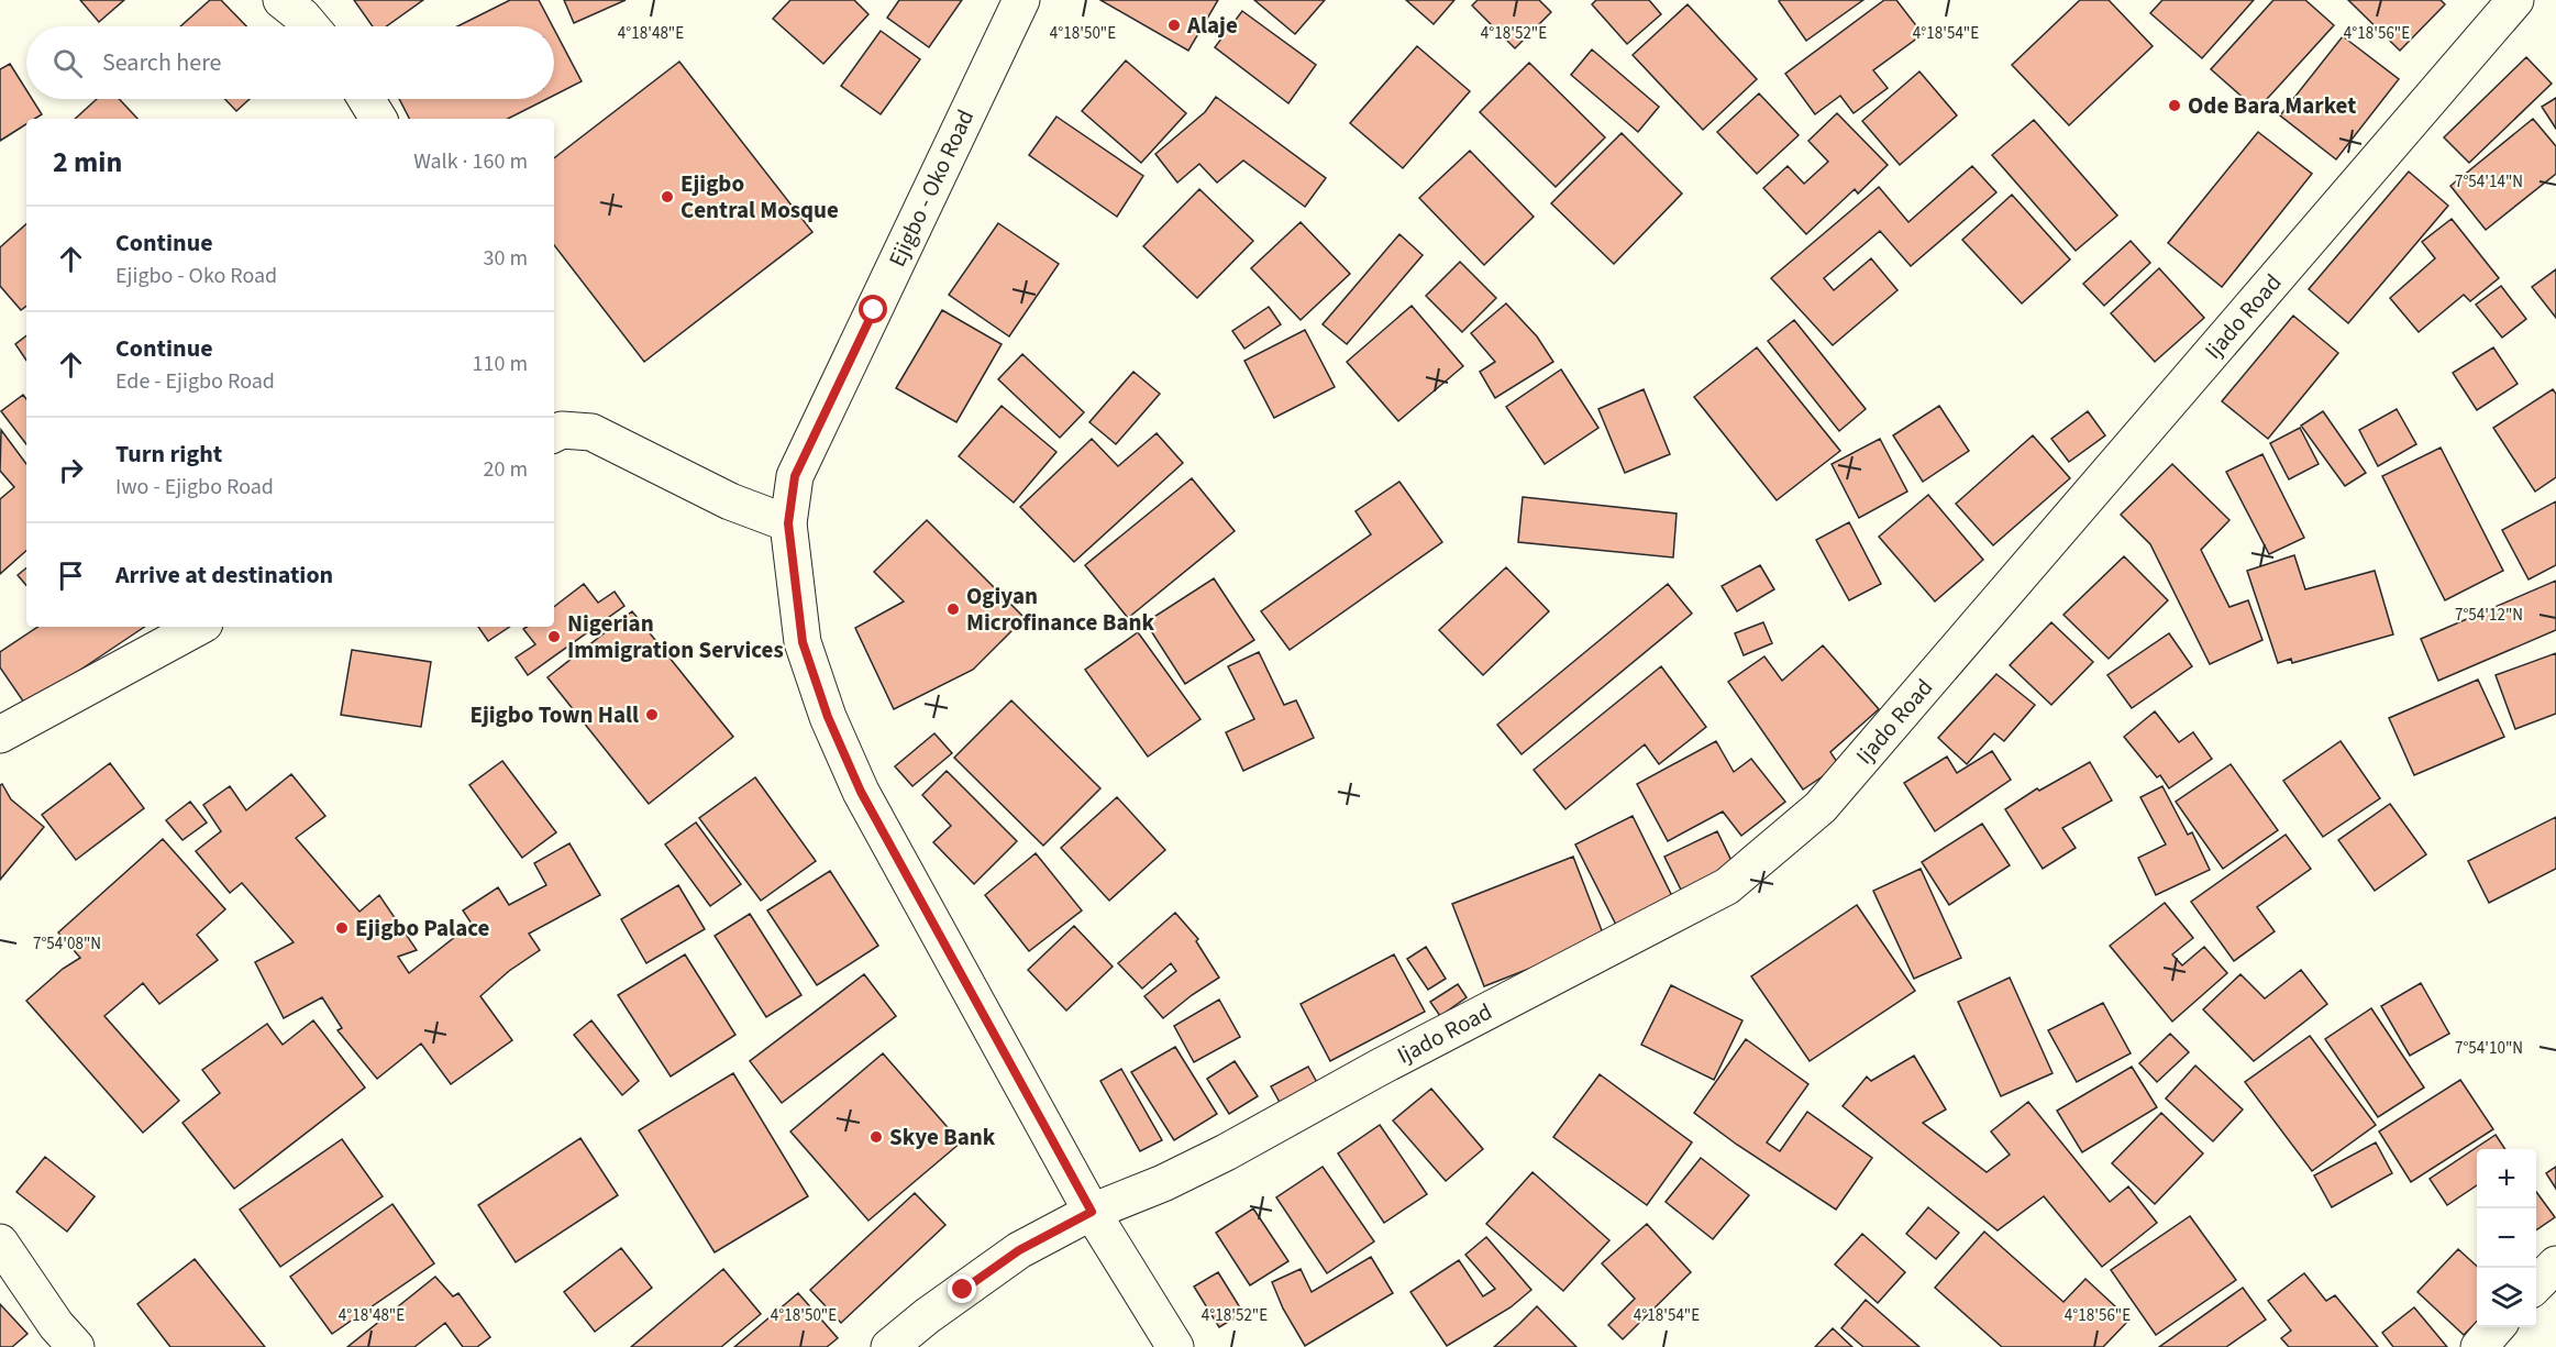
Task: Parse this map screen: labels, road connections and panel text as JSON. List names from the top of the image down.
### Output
{
  "streets": {
    "main road": ["Ejigbo - Oko Road", "Ijado Road"]
  },
  "crossings": [
    ["Ejigbo - Oko Road", "Ijado Road"]
  ],
  "places": [
    "Alaje",
    "Ode Bara Market",
    "Ejigbo Central Mosque",
    "Ogiyan Microfinance Bank",
    "Nigerian Immigration Services",
    "Ejigbo Town Hall",
    "Ejigbo Palace",
    "Skye Bank"
  ],
  "page": {
    "search": "Search here",
    "heading": ["2 min", "Walk · 160 m"],
    "list": [
      ["Continue", "Ejigbo - Oko Road", "30 m"],
      ["Continue", "Ede - Ejigbo Road", "110 m"],
      ["Turn right", "Iwo - Ejigbo Road", "20 m"],
      "Arrive at destination"
    ],
    "map_buttons": ["+", "−"]
  },
  "coordinates": [
    "4°18'48\"E",
    "4°18'50\"E",
    "4°18'52\"E",
    "4°18'54\"E",
    "4°18'56\"E",
    "7°54'14\"N",
    "7°54'12\"N",
    "7°54'08\"N",
    "7°54'10\"N"
  ]
}
